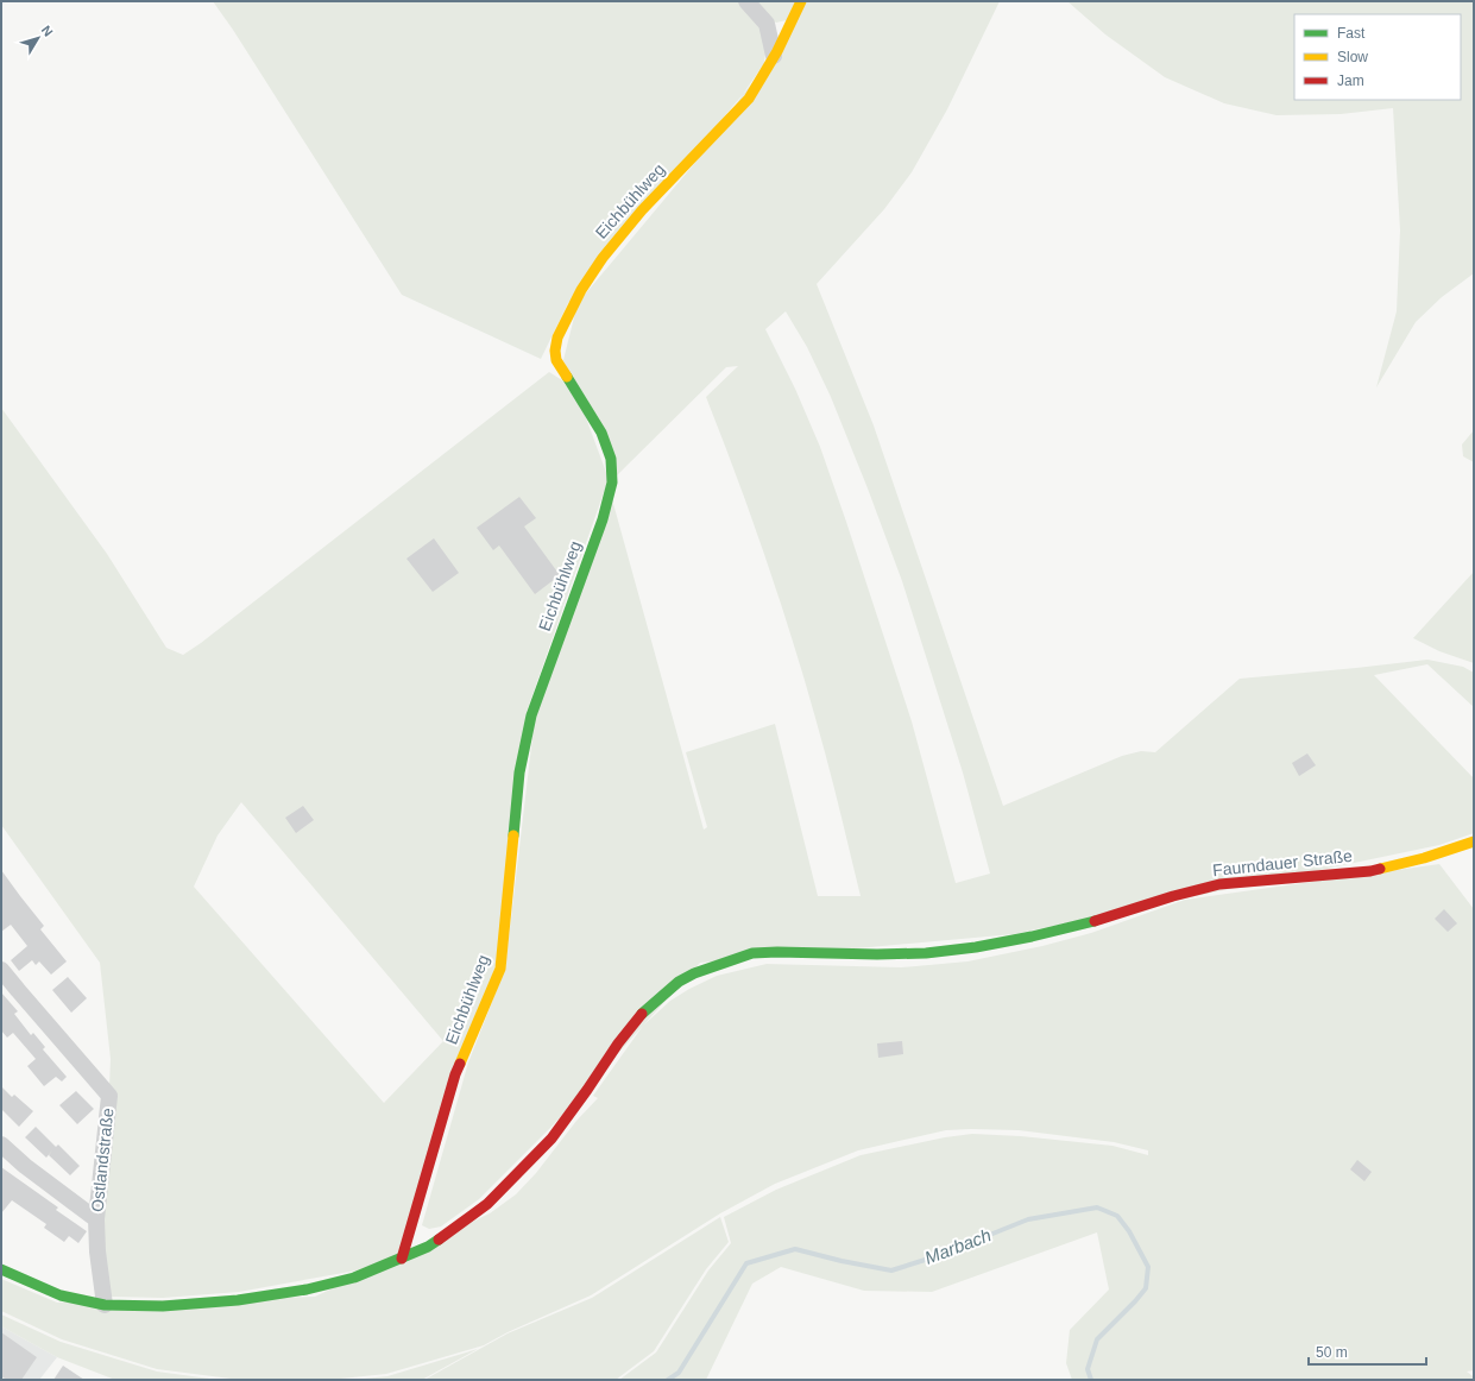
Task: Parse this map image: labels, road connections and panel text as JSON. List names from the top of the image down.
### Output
{
  "streets": {
    "street": ["Eichbühlweg", "Faurndauer Straße", "Ostlandstraße"]
  },
  "crossings": [
    ["Eichbühlweg", "Faurndauer Straße"],
    ["Faurndauer Straße", "Ostlandstraße"]
  ],
  "water": ["Marbach"],
  "legend": ["Fast", "Slow", "Jam"],
  "scale_bar": "50 m",
  "north": "top right"
}
